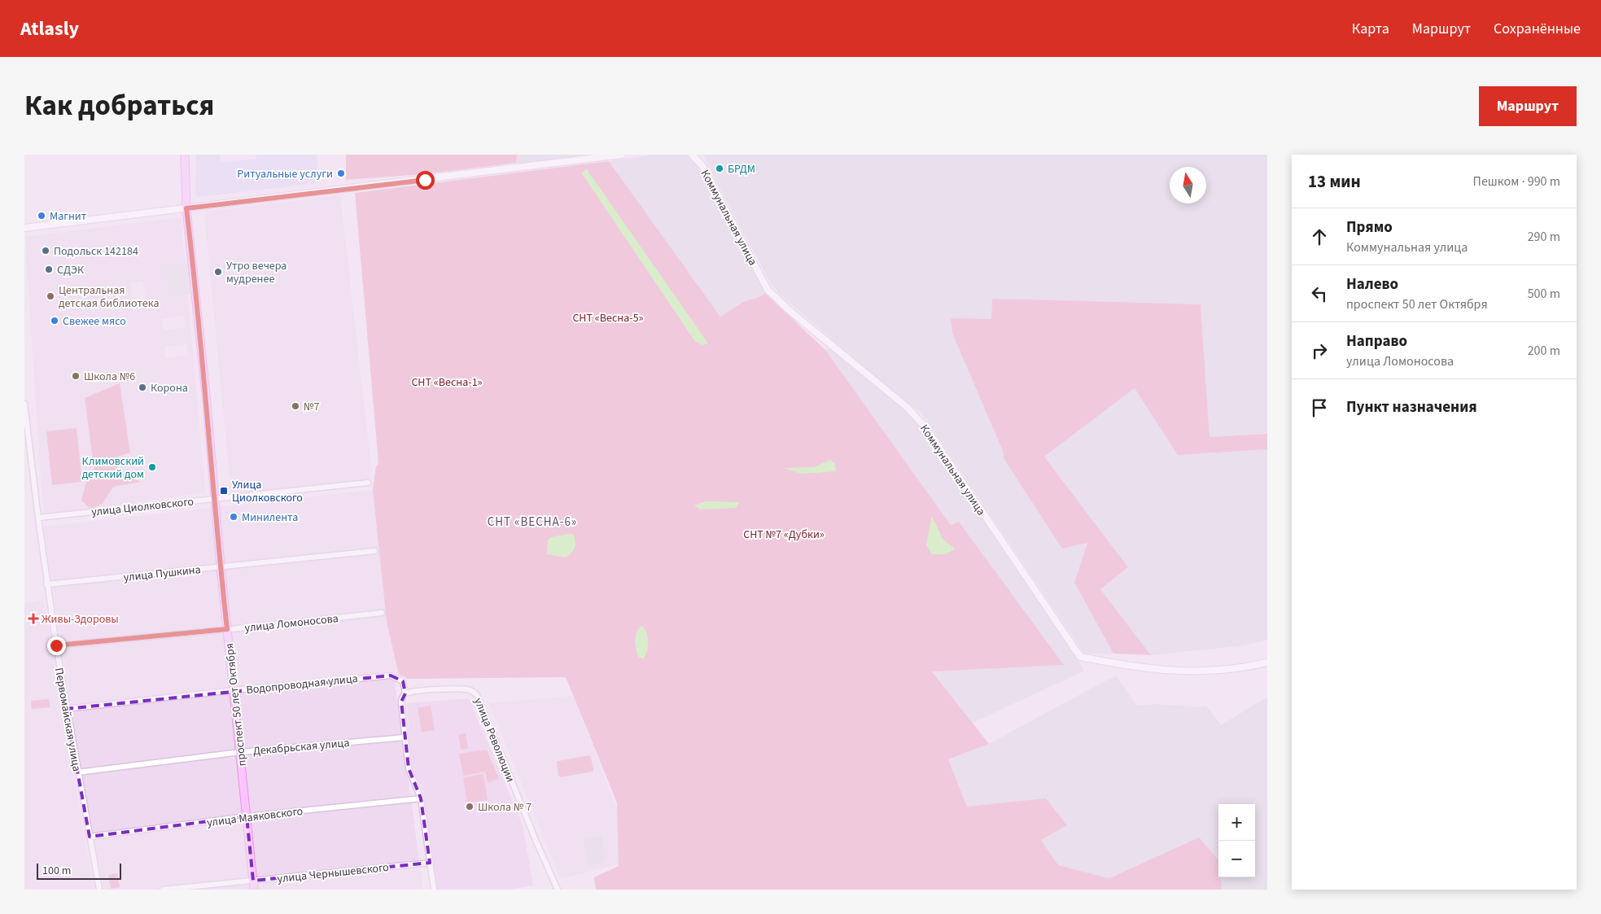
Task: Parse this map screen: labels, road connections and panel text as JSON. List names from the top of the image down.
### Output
{
  "streets": {
    "main road": ["проспект 50 лет Октября"],
    "street": [
      "Коммунальная улица",
      "улица Циолковского",
      "улица Пушкина",
      "улица Ломоносова",
      "Водопроводная улица",
      "Первомайская улица",
      "улица Революции",
      "Декабрьская улица",
      "улица Маяковского",
      "улица Чернышевского"
    ]
  },
  "crossings": [
    ["улица Циолковского", "проспект 50 лет Октября"],
    ["улица Циолковского", "Первомайская улица"],
    ["улица Пушкина", "проспект 50 лет Октября"],
    ["улица Пушкина", "Первомайская улица"],
    ["улица Ломоносова", "проспект 50 лет Октября"],
    ["улица Ломоносова", "Первомайская улица"],
    ["Водопроводная улица", "проспект 50 лет Октября"],
    ["Водопроводная улица", "Первомайская улица"],
    ["Водопроводная улица", "улица Революции"],
    ["проспект 50 лет Октября", "Декабрьская улица"],
    ["проспект 50 лет Октября", "улица Маяковского"],
    ["проспект 50 лет Октября", "улица Чернышевского"],
    ["Первомайская улица", "Декабрьская улица"],
    ["Первомайская улица", "улица Маяковского"]
  ],
  "districts": ["СНТ «ВЕСНА-6»"],
  "parks": ["СНТ «Весна-5»", "СНТ «Весна-1»", "СНТ №7 «Дубки»"],
  "places": {
    "other": [
      "БРДМ",
      "Ритуальные услуги",
      "Магнит",
      "Подольск 142184",
      "СДЭК",
      "Утро вечера мудренее",
      "Центральная детская библиотека",
      "Свежее мясо",
      "Школа №6",
      "Корона",
      "№7",
      "Климовский детский дом",
      "Минилента",
      "Школа № 7"
    ],
    "transit": ["Улица Циолковского"],
    "health": ["Живы-Здоровы"]
  },
  "scale_bar": "100 m",
  "north": "top",
  "page": {
    "header": "Atlasly",
    "nav": ["Карта", "Маршрут", "Сохранённые"],
    "title": "Как добраться",
    "buttons": "Маршрут",
    "heading": ["13 мин", "Пешком · 990 m"],
    "list": [
      ["Прямо", "Коммунальная улица", "290 m"],
      ["Налево", "проспект 50 лет Октября", "500 m"],
      ["Направо", "улица Ломоносова", "200 m"],
      "Пункт назначения"
    ],
    "map_buttons": ["+", "−"],
    "scale": "100 m"
  }
}
